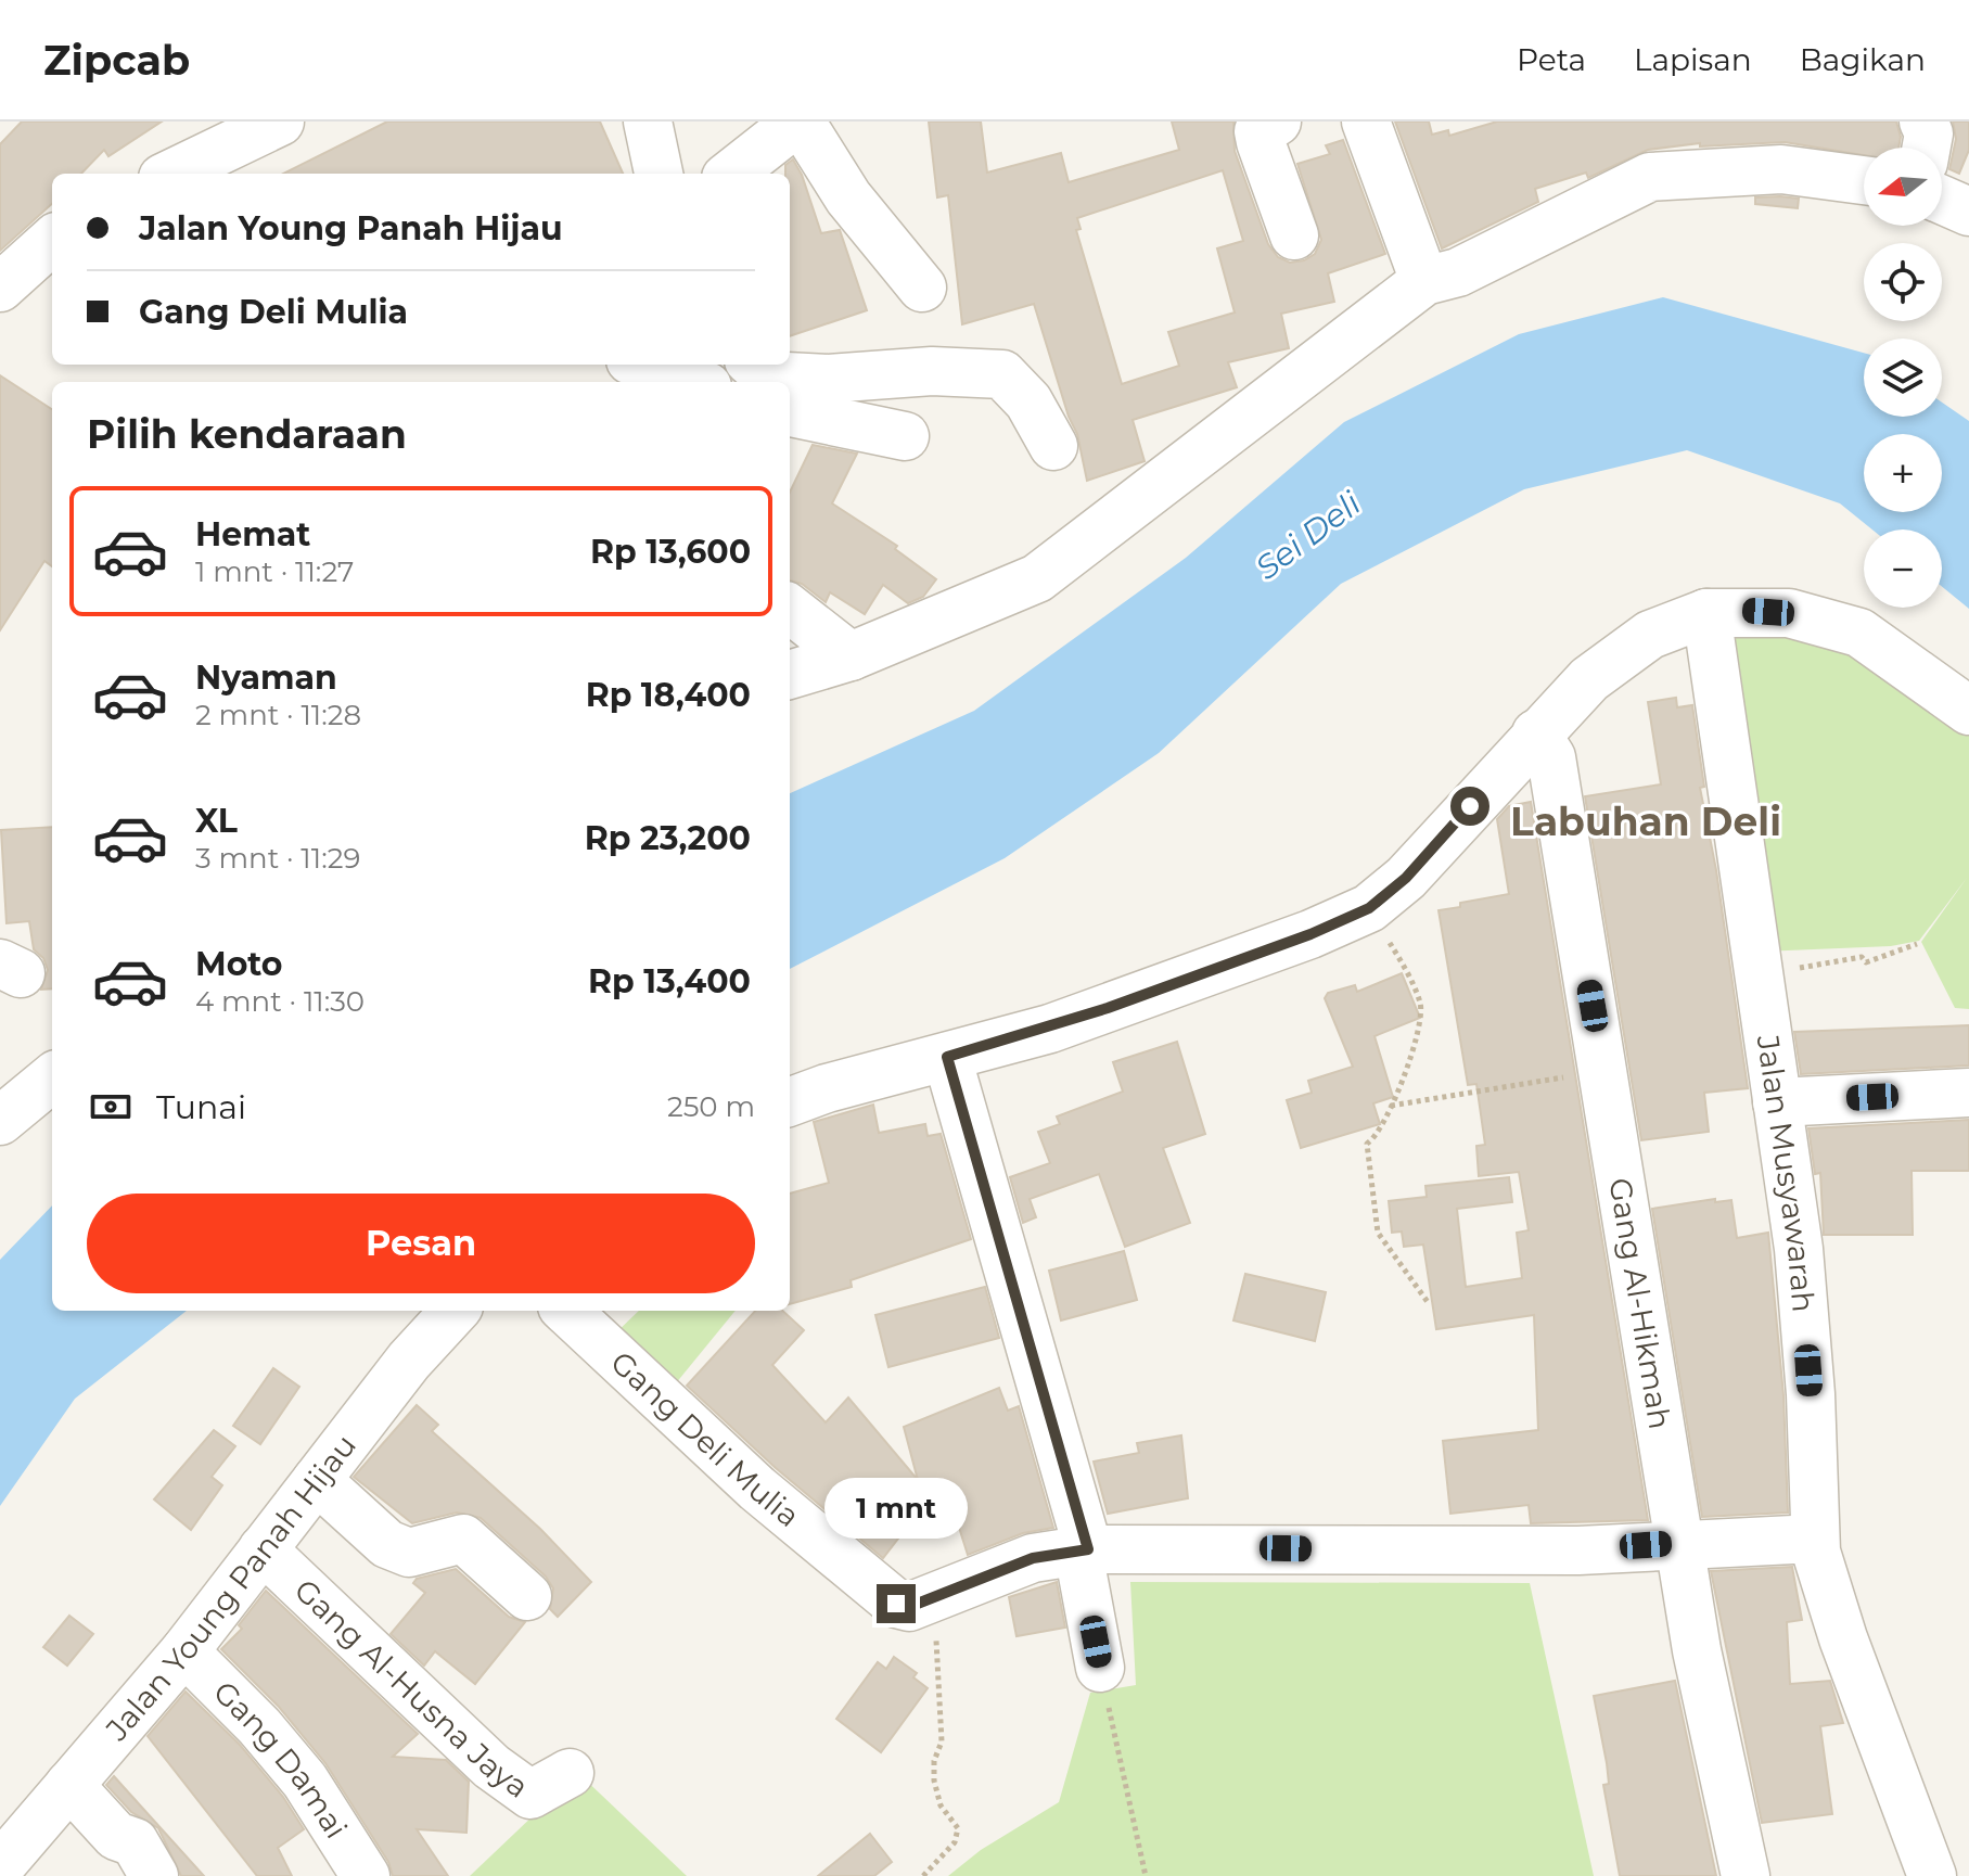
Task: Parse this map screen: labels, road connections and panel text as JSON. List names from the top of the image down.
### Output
{
  "streets": {
    "street": [
      "Jalan Musyawarah",
      "Gang Al-Hikmah",
      "Gang Deli Mulia",
      "Jalan Young Panah Hijau",
      "Gang Al-Husna Jaya",
      "Gang Damai"
    ]
  },
  "crossings": [
    ["Jalan Young Panah Hijau", "Gang Al-Husna Jaya"],
    ["Jalan Young Panah Hijau", "Gang Damai"]
  ],
  "districts": ["Labuhan Deli"],
  "water": ["Sei Deli"],
  "north": "left",
  "page": {
    "header": "Zipcab",
    "nav": ["Peta", "Lapisan", "Bagikan"],
    "map_buttons": ["+", "−"],
    "banner": ["Jalan Young Panah Hijau", "Gang Deli Mulia"],
    "heading": "Pilih kendaraan",
    "list": [
      {
        "name": "Hemat",
        "note": "1 mnt · 11:27",
        "value": "Rp 13,600"
      },
      {
        "name": "Nyaman",
        "note": "2 mnt · 11:28",
        "value": "Rp 18,400"
      },
      {
        "name": "XL",
        "note": "3 mnt · 11:29",
        "value": "Rp 23,200"
      },
      {
        "name": "Moto",
        "note": "4 mnt · 11:30",
        "value": "Rp 13,400"
      }
    ],
    "pay": ["Tunai", "250 m"],
    "buttons": "Pesan",
    "bubble": "1 mnt"
  }
}
